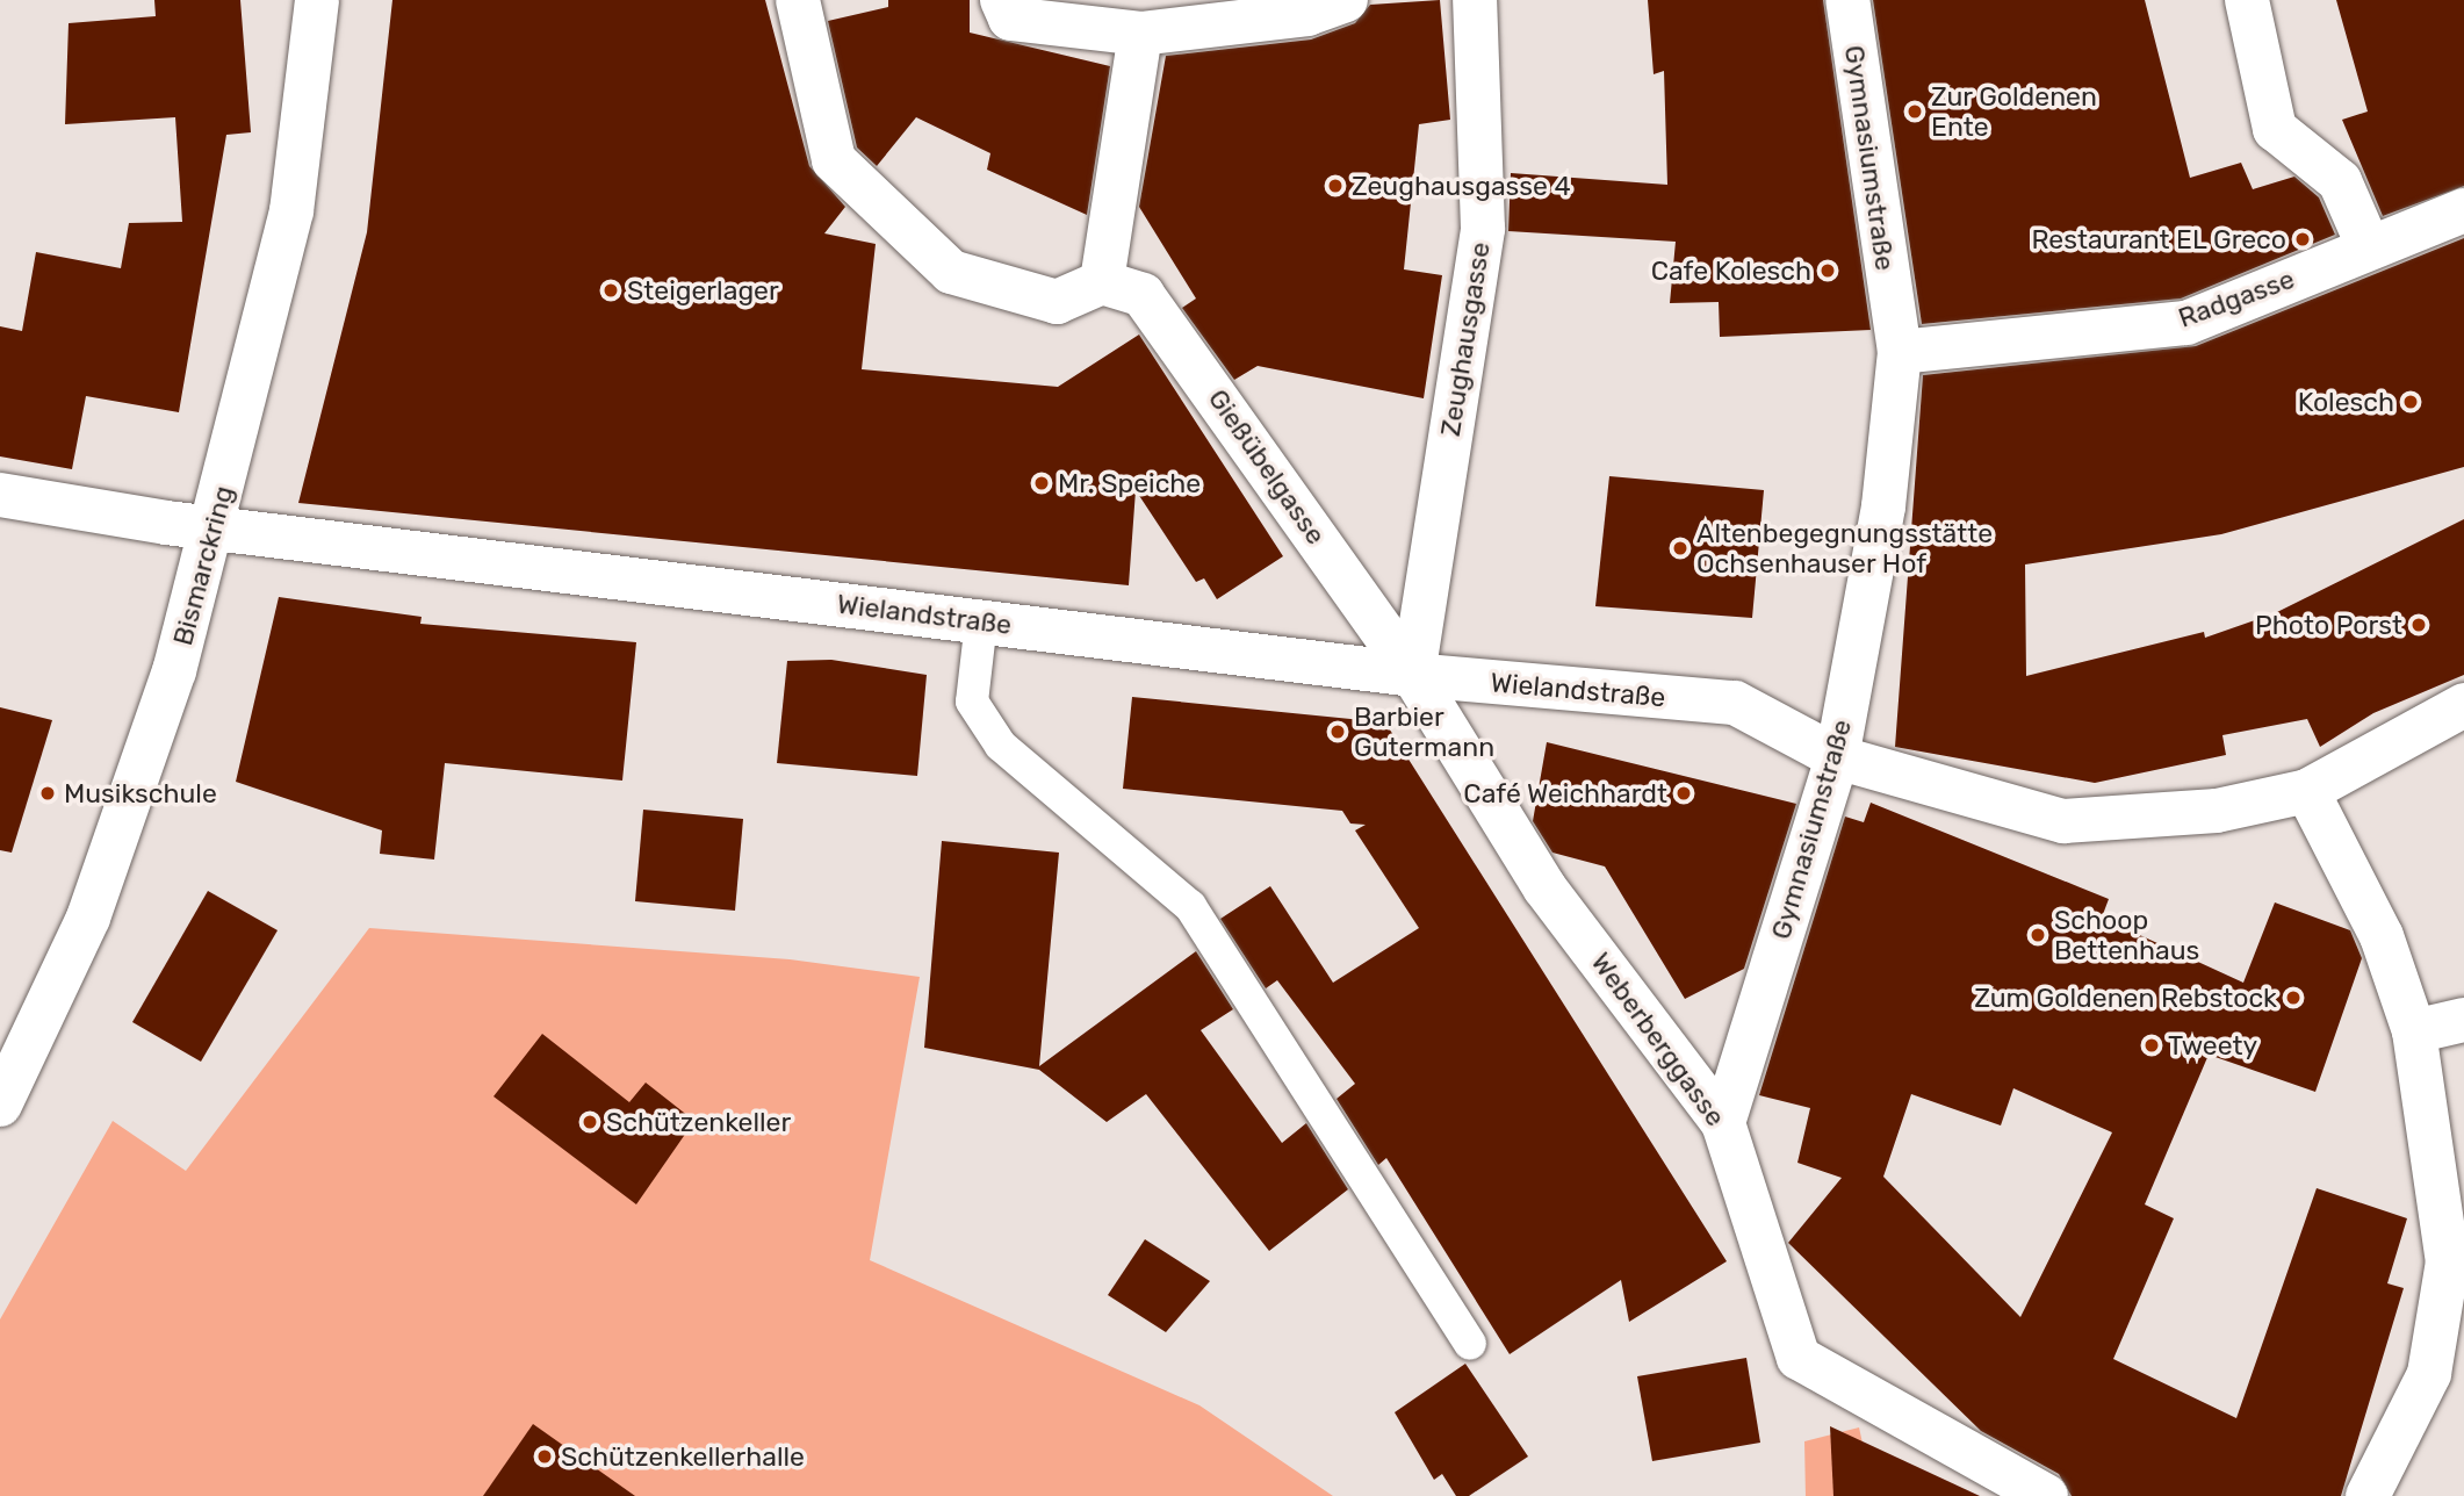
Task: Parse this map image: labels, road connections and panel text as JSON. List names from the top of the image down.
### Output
{
  "streets": {
    "street": [
      "Gymnasiumstraße",
      "Radgasse",
      "Zeughausgasse",
      "Gießübelgasse",
      "Bismarckring",
      "Wielandstraße",
      "Weberberggasse"
    ]
  },
  "crossings": [
    ["Gymnasiumstraße", "Radgasse"],
    ["Gymnasiumstraße", "Wielandstraße"],
    ["Gymnasiumstraße", "Weberberggasse"],
    ["Zeughausgasse", "Gießübelgasse"],
    ["Zeughausgasse", "Wielandstraße"],
    ["Zeughausgasse", "Weberberggasse"],
    ["Gießübelgasse", "Wielandstraße"],
    ["Gießübelgasse", "Weberberggasse"],
    ["Bismarckring", "Wielandstraße"],
    ["Wielandstraße", "Weberberggasse"]
  ],
  "places": [
    "Zur Goldenen Ente",
    "Zeughausgasse 4",
    "Restaurant EL Greco",
    "Cafe Kolesch",
    "Steigerlager",
    "Kolesch",
    "Mr. Speiche",
    "Altenbegegnungsstätte Ochsenhauser Hof",
    "Photo Porst",
    "Barbier Gutermann",
    "Musikschule",
    "Café Weichhardt",
    "Schoop Bettenhaus",
    "Zum Goldenen Rebstock",
    "Tweety",
    "Schützenkeller",
    "Schützenkellerhalle"
  ]
}
